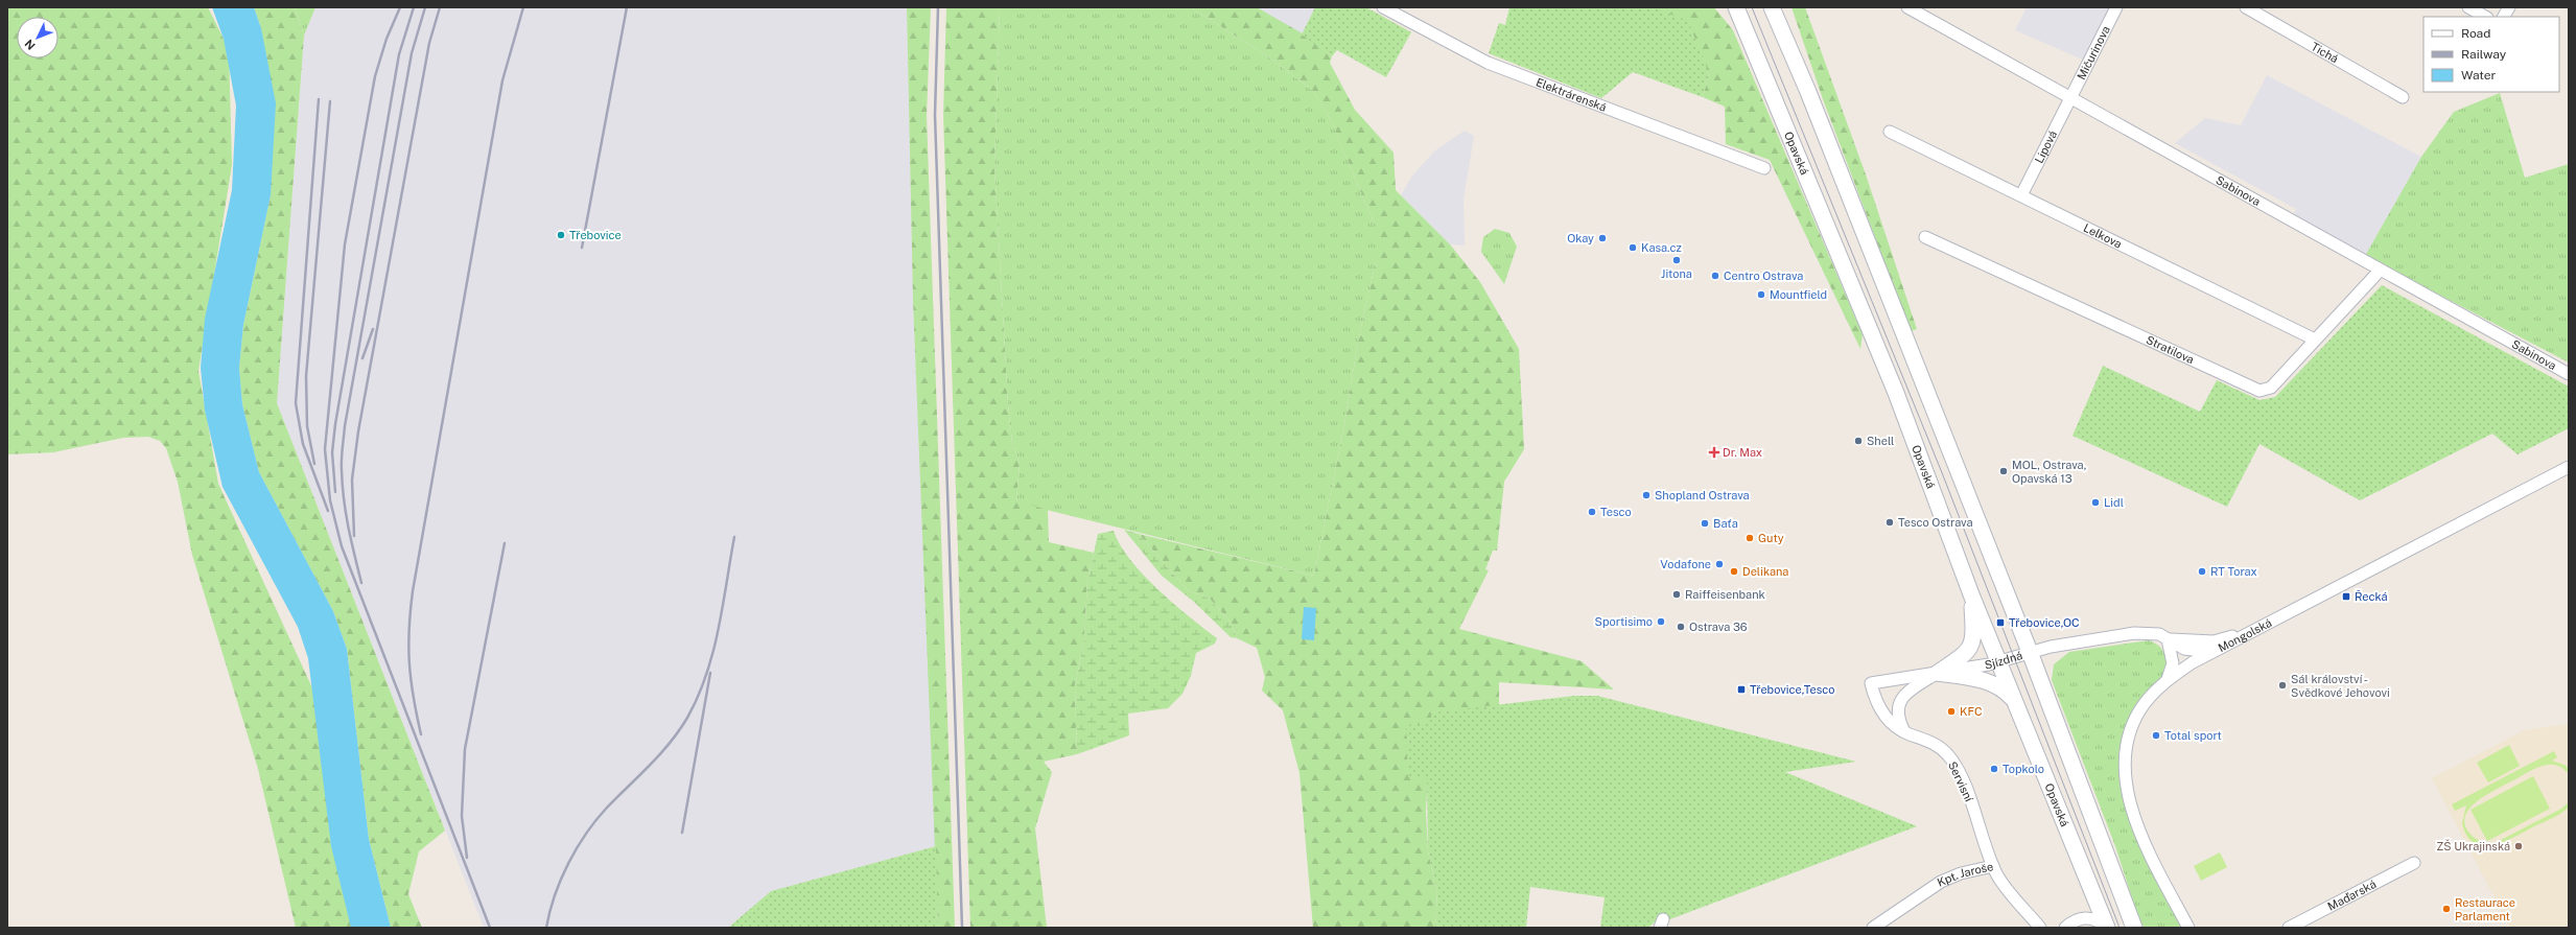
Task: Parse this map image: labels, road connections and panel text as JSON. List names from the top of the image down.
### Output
{
  "streets": {
    "main road": ["Opavská"],
    "street": [
      "Mičurinova",
      "Tichá",
      "Elektrárenská",
      "Lipová",
      "Sabinova",
      "Lelkova",
      "Stratilova",
      "Mongolská",
      "Sjízdná",
      "Servisní",
      "Kpt. Jaroše",
      "Maďarská"
    ]
  },
  "crossings": [
    ["Mičurinova", "Lipová"],
    ["Mičurinova", "Sabinova"],
    ["Lipová", "Sabinova"],
    ["Lipová", "Lelkova"],
    ["Opavská", "Sjízdná"],
    ["Sabinova", "Stratilova"],
    ["Lelkova", "Stratilova"],
    ["Sjízdná", "Servisní"],
    ["Servisní", "Kpt. Jaroše"]
  ],
  "places": {
    "other": [
      "Třebovice",
      "Okay",
      "Kasa.cz",
      "Jitona",
      "Centro Ostrava",
      "Mountfield",
      "Shell",
      "MOL, Ostrava, Opavská 13",
      "Shopland Ostrava",
      "Lidl",
      "Tesco",
      "Tesco Ostrava",
      "Baťa",
      "Guty",
      "Vodafone",
      "Delikana",
      "RT Torax",
      "Raiffeisenbank",
      "Sportisimo",
      "Ostrava 36",
      "Sál království - Svědkové Jehovovi",
      "KFC",
      "Total sport",
      "Topkolo",
      "ZŠ Ukrajinská",
      "Restaurace Parlament"
    ],
    "health": ["Dr. Max"],
    "transit": ["Řecká", "Třebovice,OC", "Třebovice,Tesco"]
  },
  "legend": ["Road", "Railway", "Water"],
  "north": "bottom left"
}
